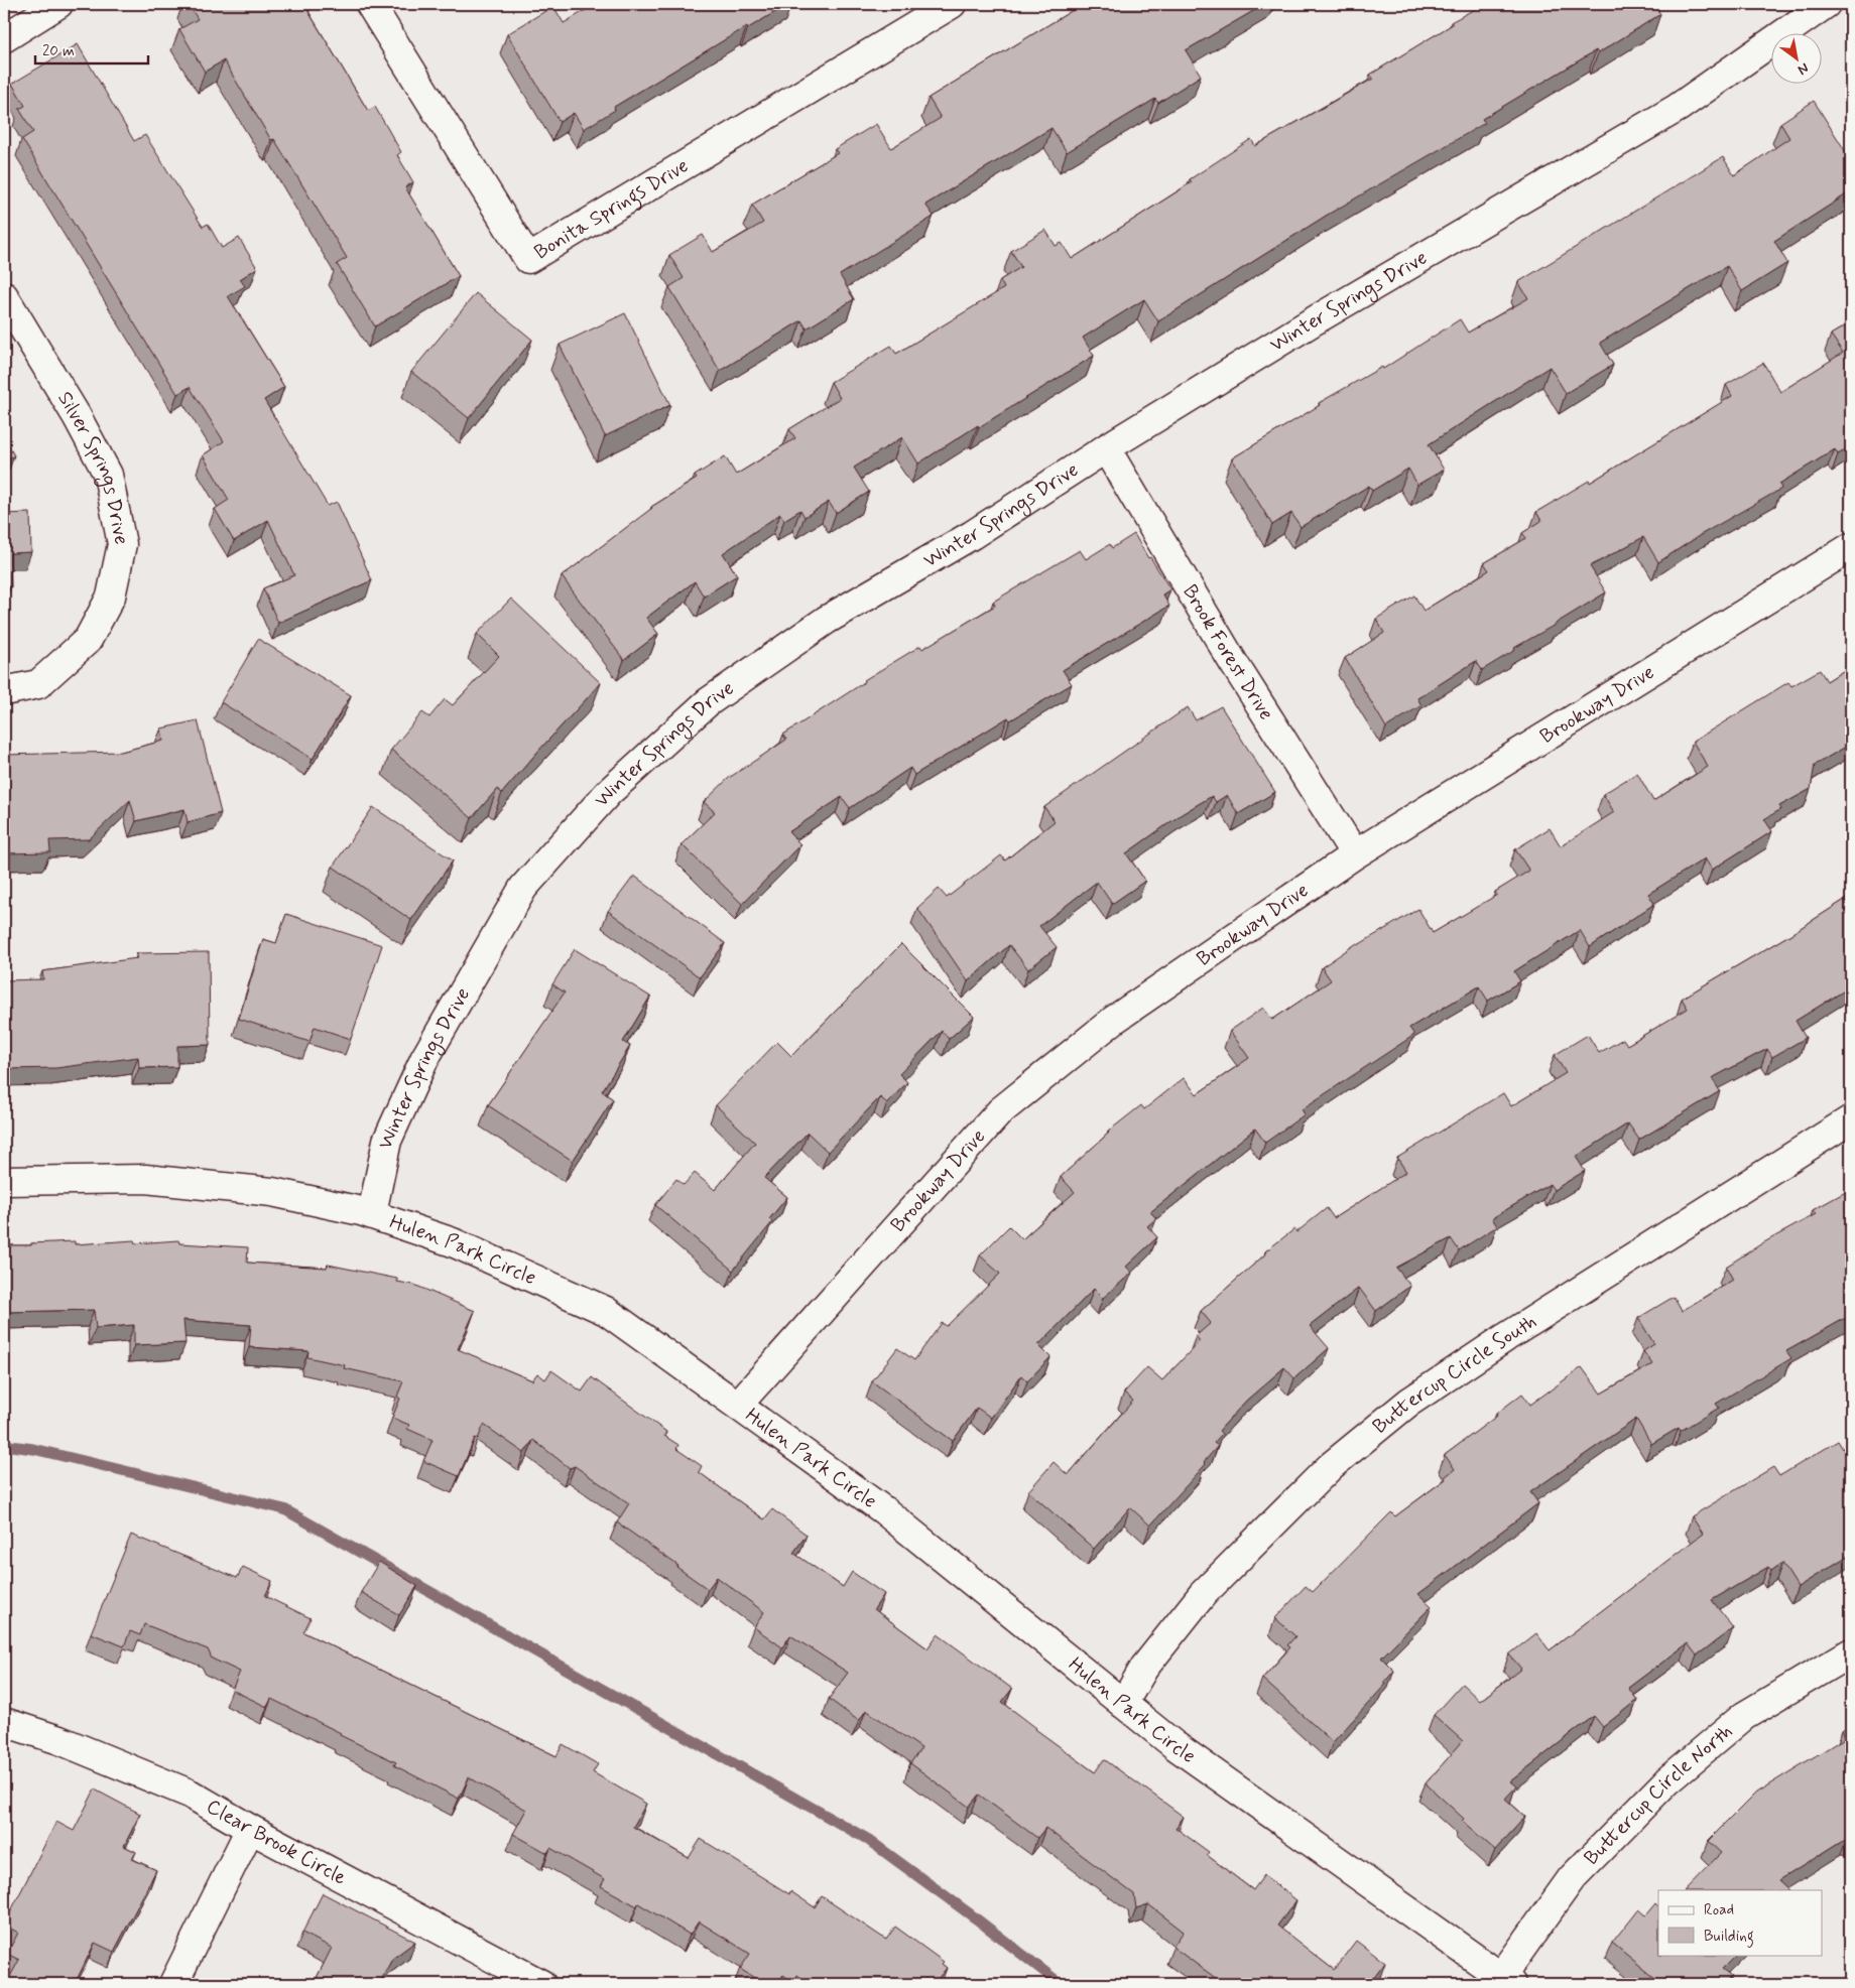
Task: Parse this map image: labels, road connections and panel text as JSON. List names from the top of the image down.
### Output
{
  "streets": {
    "street": [
      "Bonita Springs Drive",
      "Winter Springs Drive",
      "Silver Springs Drive",
      "Brook Forest Drive",
      "Brookway Drive",
      "Hulen Park Circle",
      "Buttercup Circle South",
      "Buttercup Circle North",
      "Clear Brook Circle"
    ]
  },
  "crossings": [
    ["Winter Springs Drive", "Brook Forest Drive"],
    ["Winter Springs Drive", "Hulen Park Circle"],
    ["Brook Forest Drive", "Brookway Drive"],
    ["Brookway Drive", "Hulen Park Circle"],
    ["Hulen Park Circle", "Buttercup Circle South"],
    ["Hulen Park Circle", "Buttercup Circle North"]
  ],
  "legend": ["Road", "Building"],
  "scale_bar": "20 m",
  "north": "bottom right"
}
